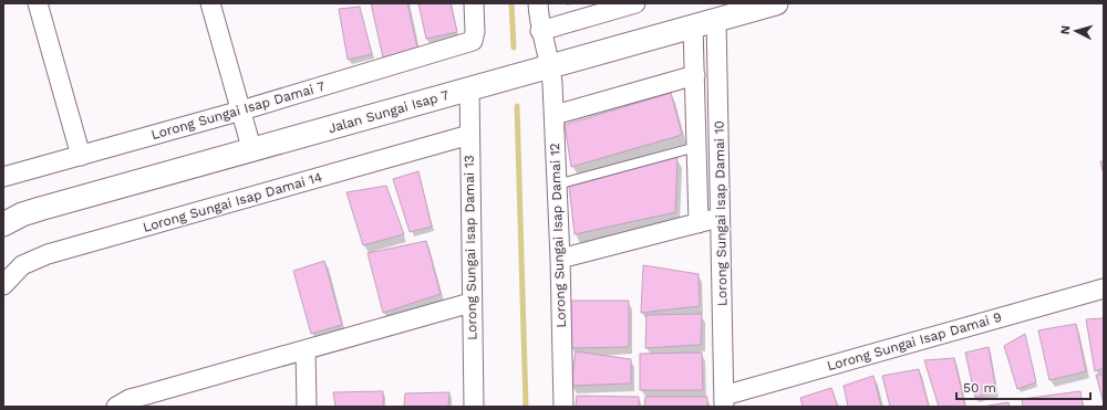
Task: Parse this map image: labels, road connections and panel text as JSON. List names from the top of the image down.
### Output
{
  "streets": {
    "street": [
      "Lorong Sungai Isap Damai 7",
      "Jalan Sungai Isap 7",
      "Lorong Sungai Isap Damai 14",
      "Lorong Sungai Isap Damai 10",
      "Lorong Sungai Isap Damai 12",
      "Lorong Sungai Isap Damai 13",
      "Lorong Sungai Isap Damai 9"
    ]
  },
  "crossings": [
    ["Jalan Sungai Isap 7", "Lorong Sungai Isap Damai 10"],
    ["Jalan Sungai Isap 7", "Lorong Sungai Isap Damai 12"],
    ["Jalan Sungai Isap 7", "Lorong Sungai Isap Damai 13"],
    ["Lorong Sungai Isap Damai 14", "Lorong Sungai Isap Damai 13"],
    ["Lorong Sungai Isap Damai 10", "Lorong Sungai Isap Damai 9"]
  ],
  "scale_bar": "50 m",
  "north": "left"
}
